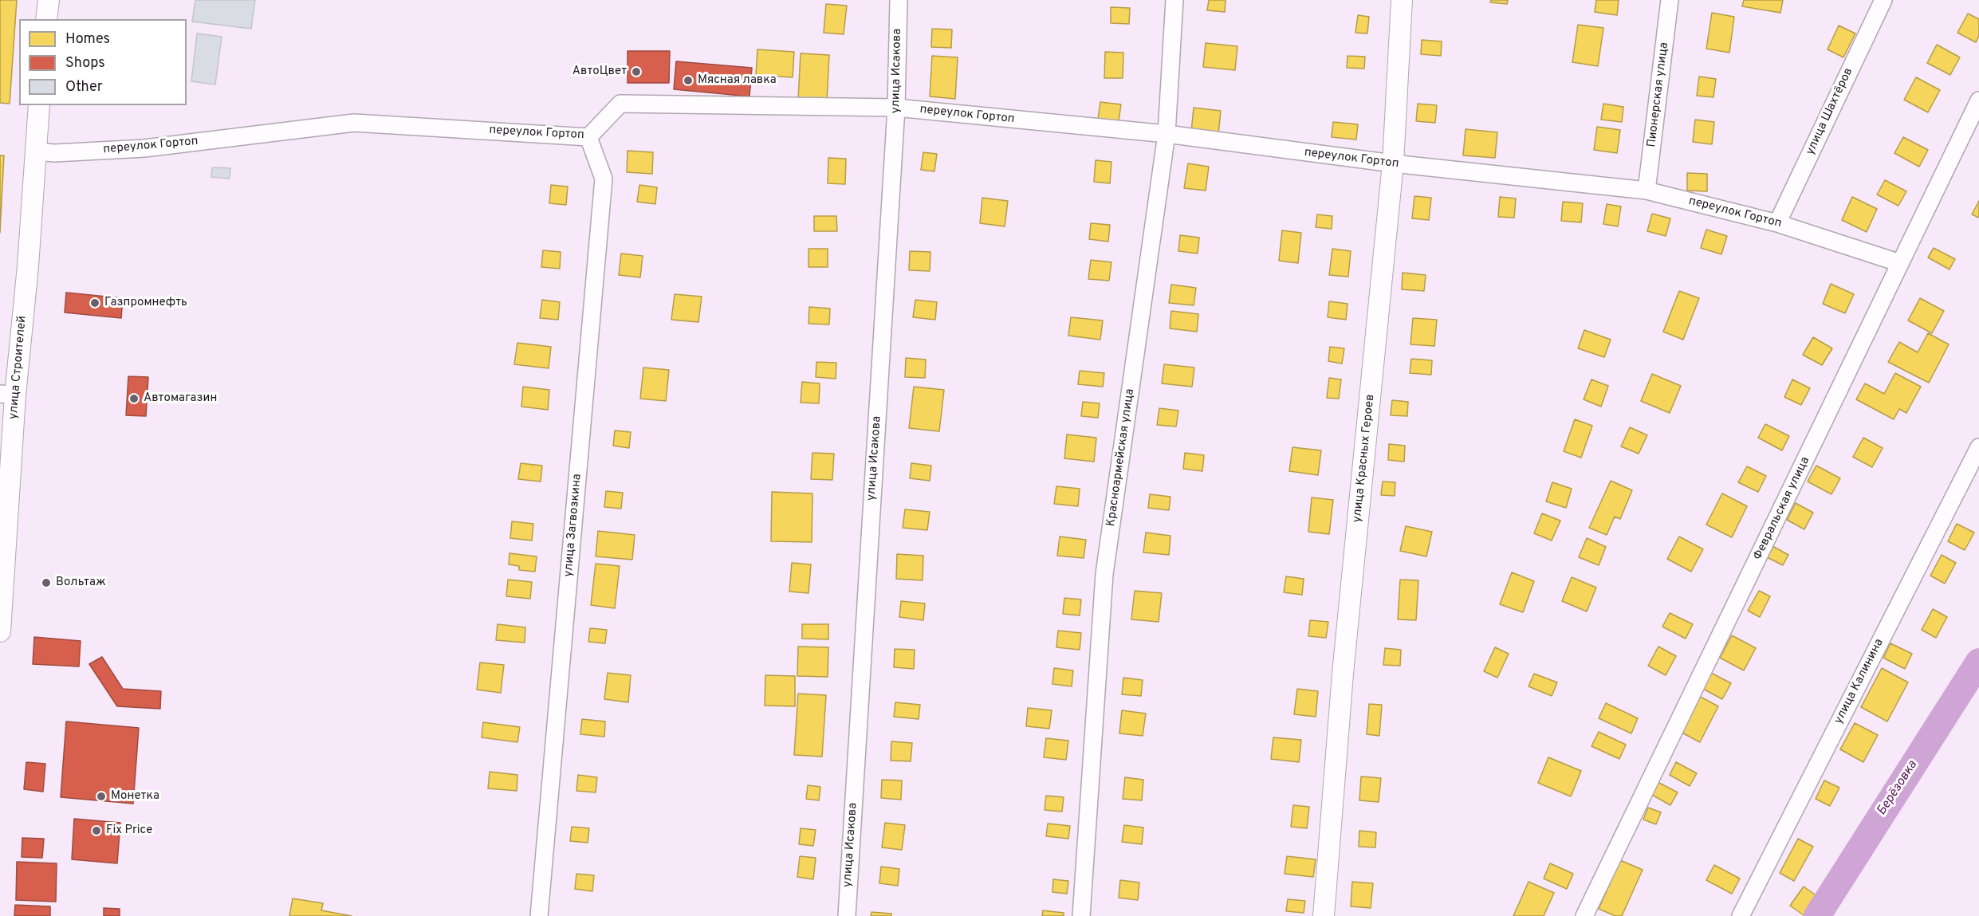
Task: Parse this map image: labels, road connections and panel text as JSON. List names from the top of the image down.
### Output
{
  "streets": {
    "main road": ["улица Строителей", "улица Красных Героев"],
    "street": [
      "улица Исакова",
      "Пионерская улица",
      "улица Шахтёров",
      "переулок Гортоп",
      "Красноармейская улица",
      "Февральская улица",
      "улица Загвозкина",
      "улица Калинина"
    ]
  },
  "crossings": [
    ["улица Исакова", "переулок Гортоп"],
    ["Пионерская улица", "переулок Гортоп"],
    ["улица Шахтёров", "переулок Гортоп"],
    ["переулок Гортоп", "улица Строителей"],
    ["переулок Гортоп", "Красноармейская улица"],
    ["переулок Гортоп", "улица Красных Героев"],
    ["переулок Гортоп", "Февральская улица"],
    ["переулок Гортоп", "улица Загвозкина"]
  ],
  "water": ["Берёзовка"],
  "places": [
    "АвтоЦвет",
    "Мясная лавка",
    "Газпромнефть",
    "Автомагазин",
    "Вольтаж",
    "Монетка",
    "Fix Price"
  ],
  "legend": ["Homes", "Shops", "Other"]
}
